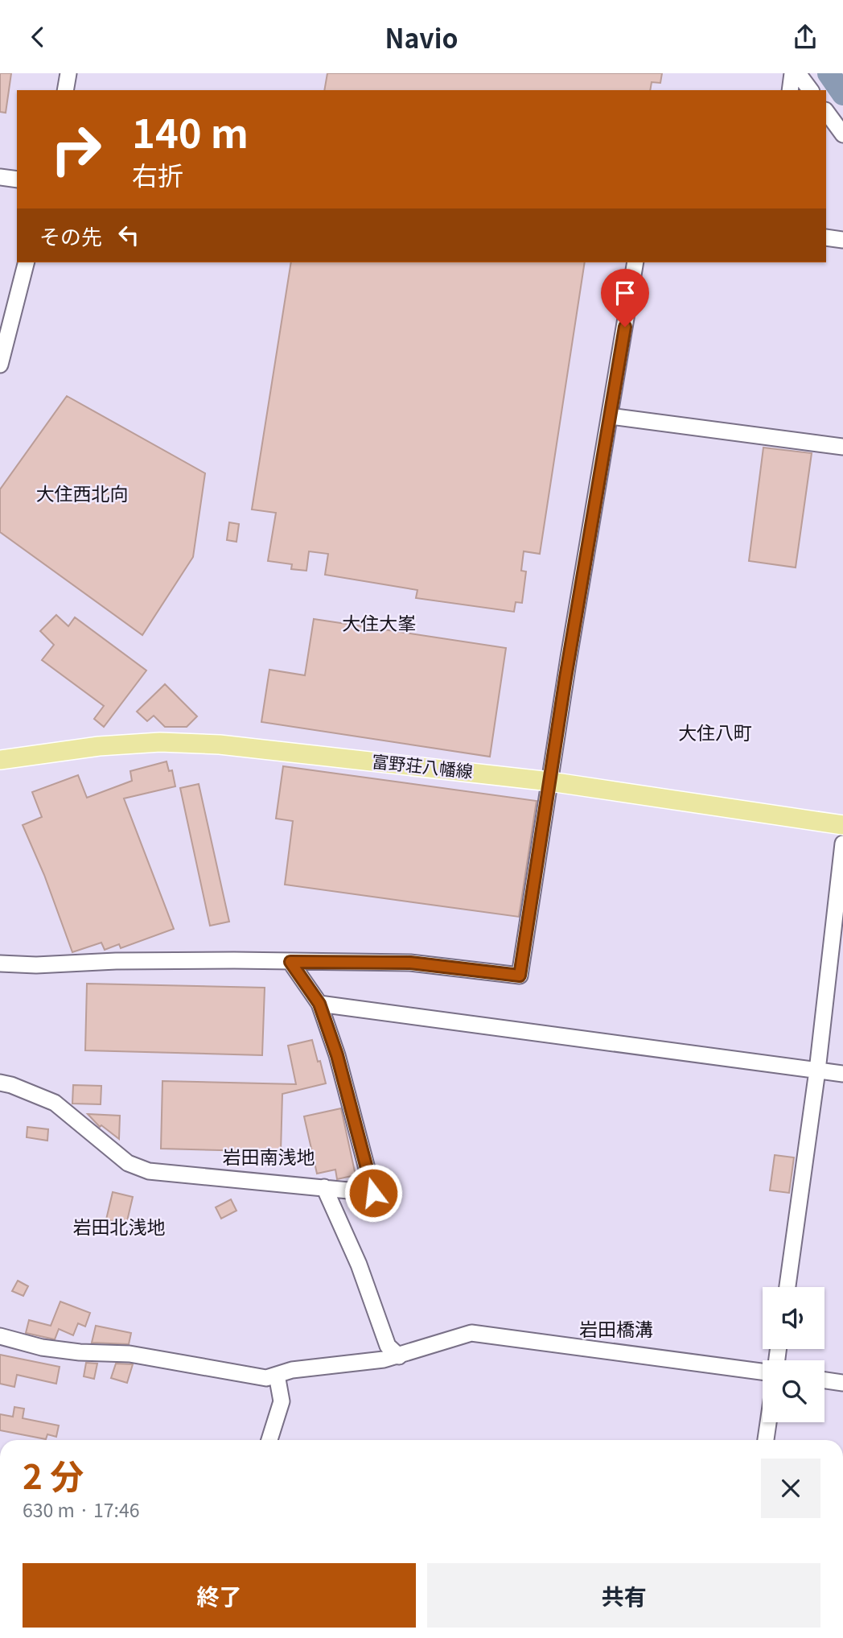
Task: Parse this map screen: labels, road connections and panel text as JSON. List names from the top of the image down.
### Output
{
  "streets": {
    "main road": ["富野荘八幡線"]
  },
  "districts": [
    "大住西北向",
    "大住大峯",
    "大住八町",
    "岩田南浅地",
    "岩田北浅地",
    "岩田橋溝"
  ],
  "page": {
    "header": "Navio",
    "turn": ["140 m", "右折"],
    "then": "その先",
    "heading": ["2 分", "630 m · 17:46"],
    "buttons": ["終了", "共有"]
  }
}
